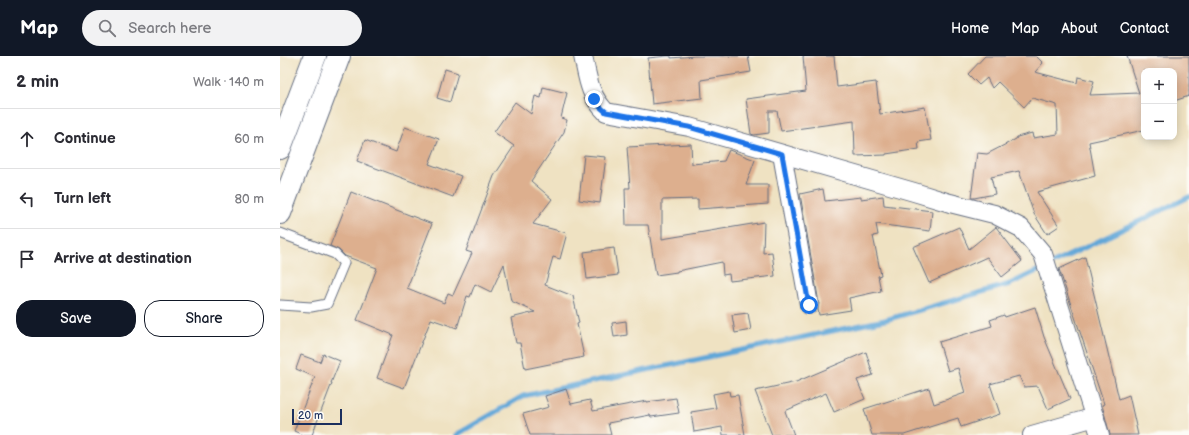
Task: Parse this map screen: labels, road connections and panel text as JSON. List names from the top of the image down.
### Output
{
  "scale_bar": "20 m",
  "page": {
    "header": "Map",
    "search": "Search here",
    "nav": [
      "Home",
      "Map",
      "About",
      "Contact"
    ],
    "heading": ["2 min", "Walk · 140 m"],
    "map_buttons": ["+", "−"],
    "list": [
      ["Continue", "60 m"],
      ["Turn left", "80 m"],
      "Arrive at destination"
    ],
    "buttons": ["Save", "Share"],
    "scale": "20 m"
  }
}
